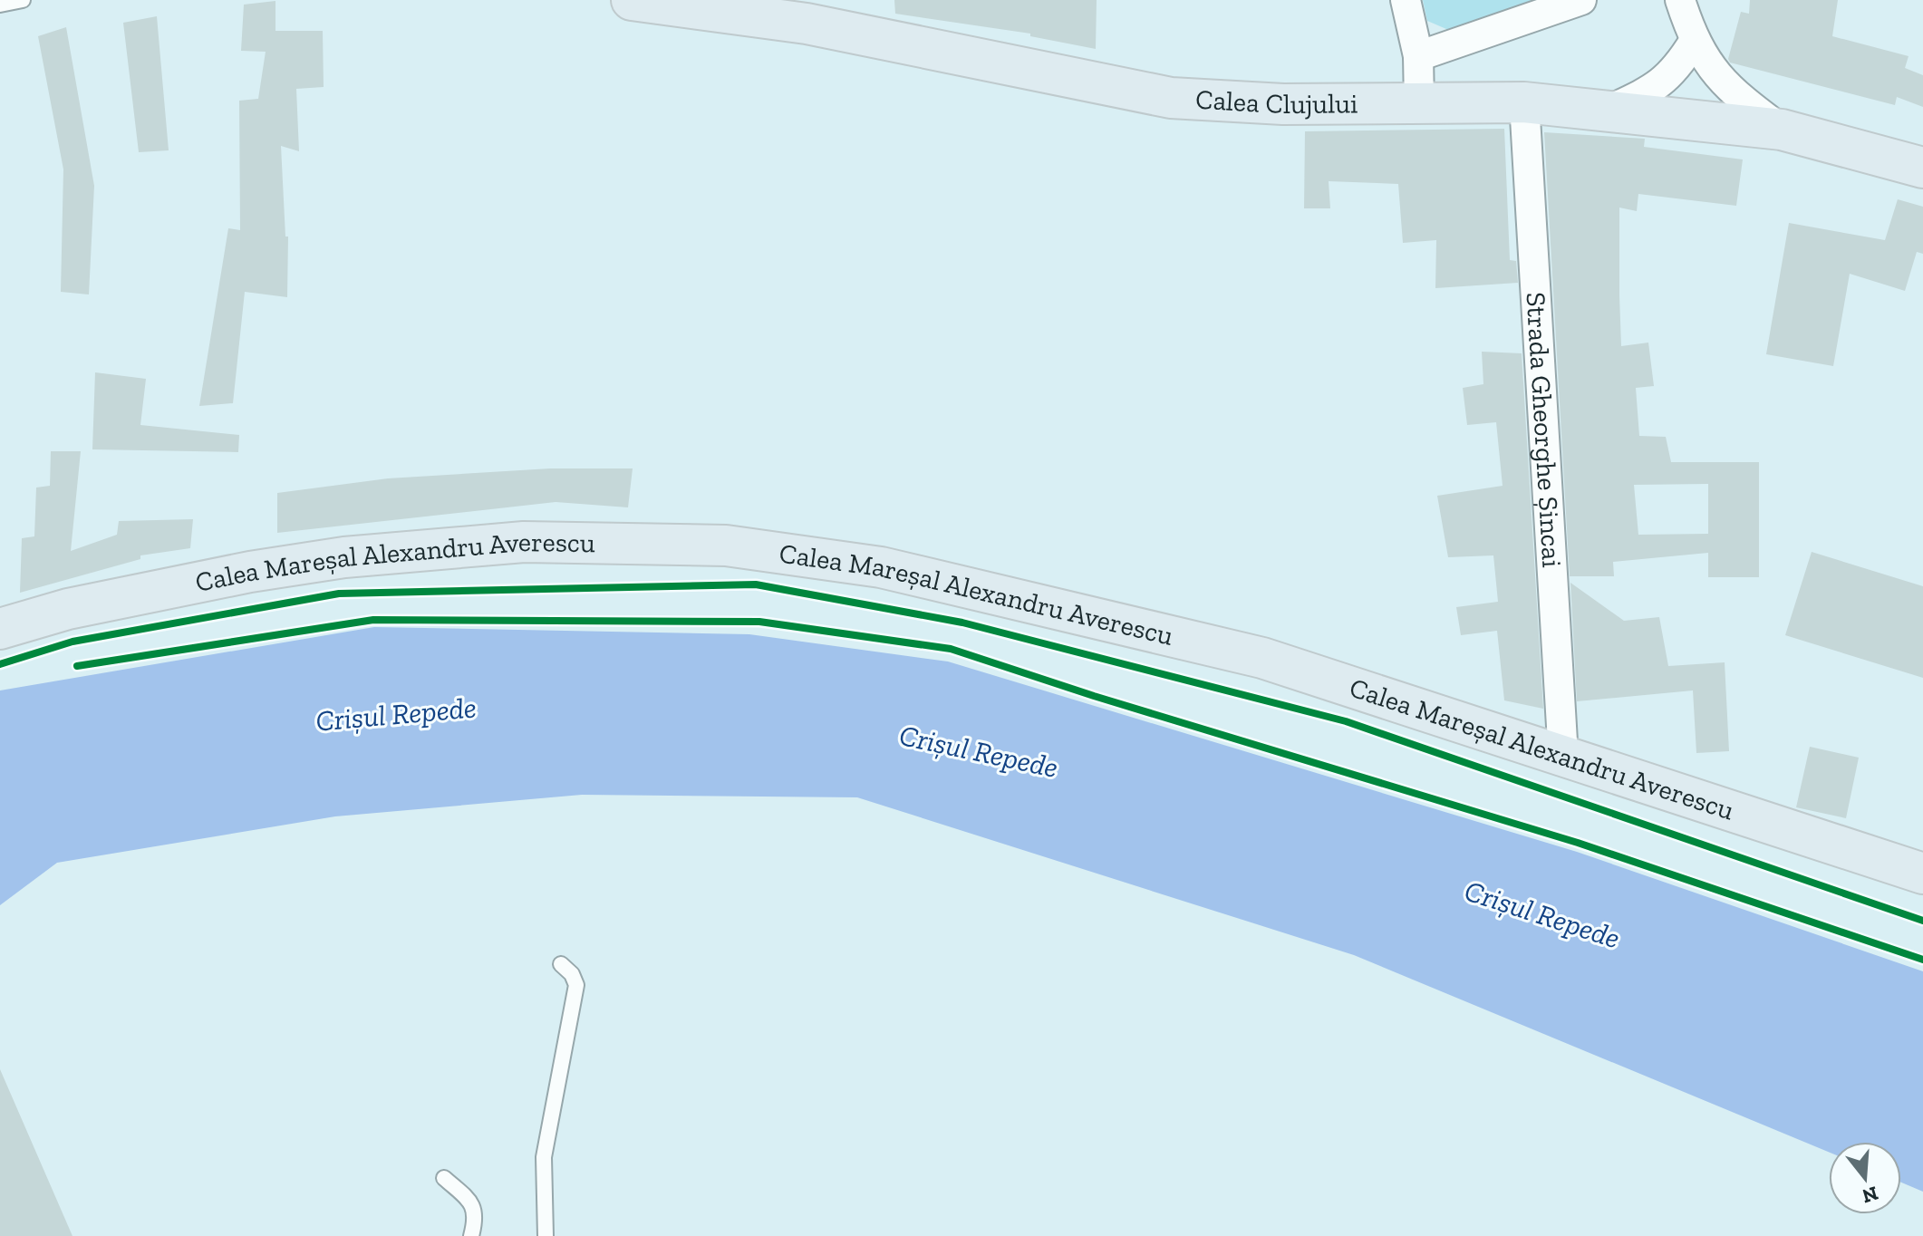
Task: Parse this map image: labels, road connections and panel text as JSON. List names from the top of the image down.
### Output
{
  "streets": {
    "main road": ["Calea Clujului", "Calea Mareșal Alexandru Averescu"],
    "street": ["Strada Gheorghe Șincai"]
  },
  "crossings": [
    ["Calea Clujului", "Strada Gheorghe Șincai"],
    ["Strada Gheorghe Șincai", "Calea Mareșal Alexandru Averescu"]
  ],
  "water": ["Crișul Repede"],
  "north": "bottom"
}
